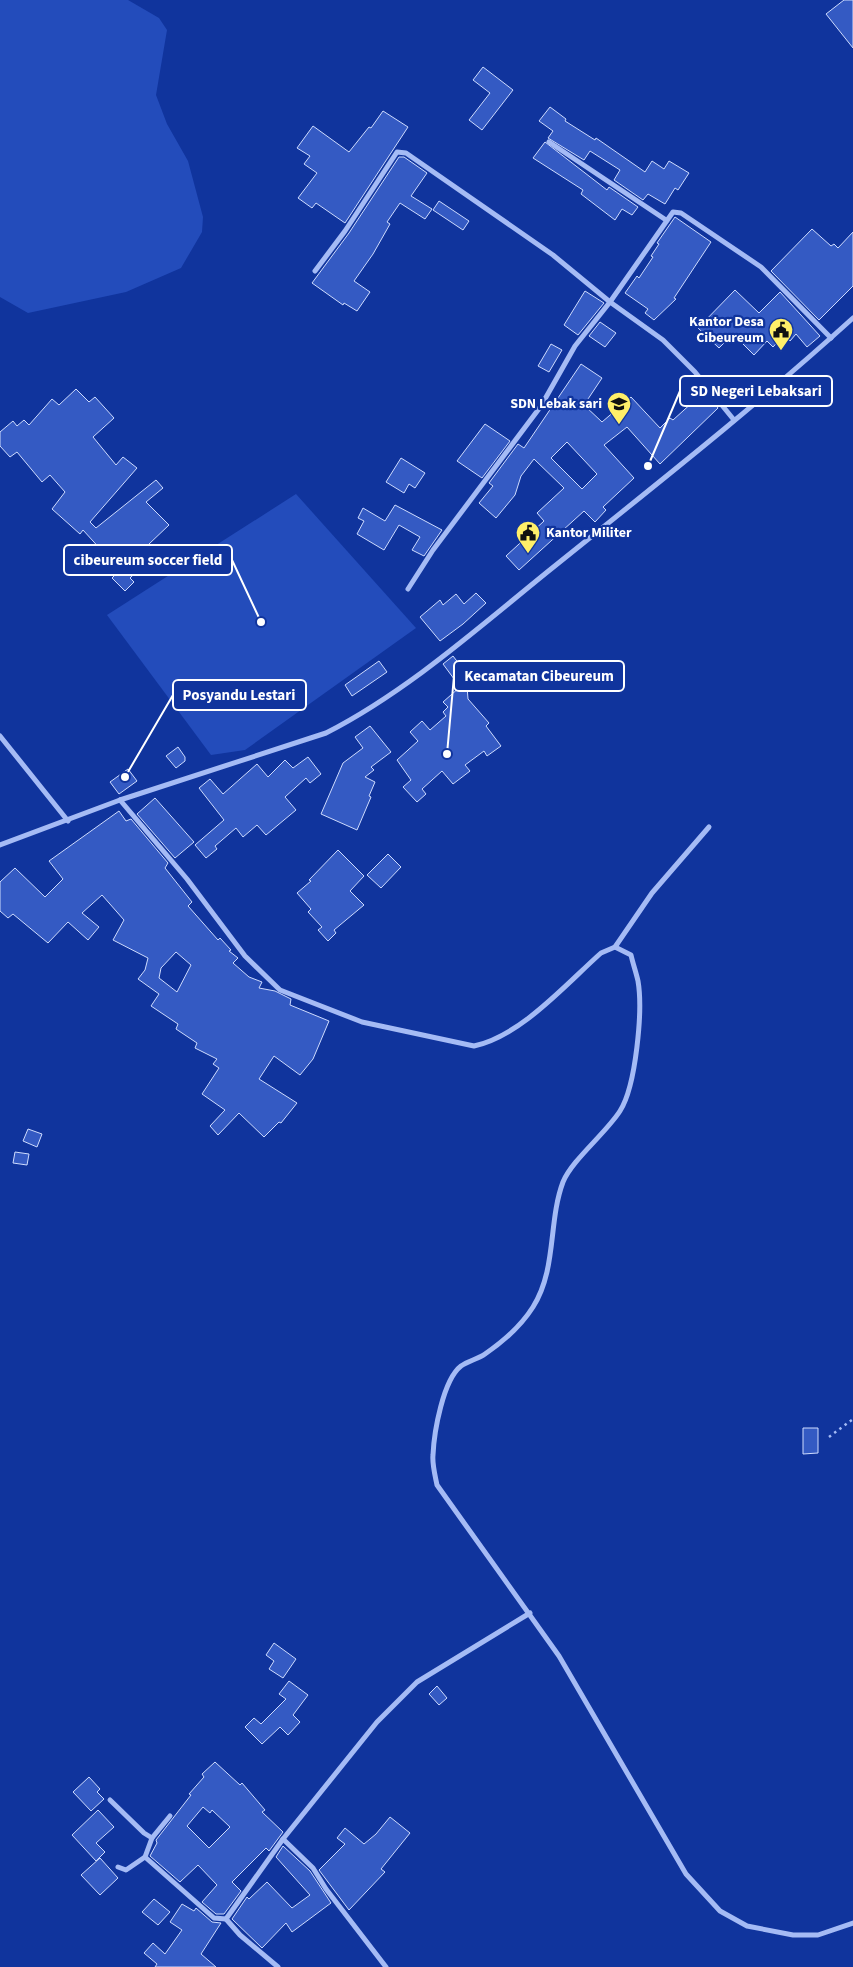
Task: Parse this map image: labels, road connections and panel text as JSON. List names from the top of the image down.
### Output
{
  "places": {
    "public building": ["Kantor Desa Cibeureum", "Kantor Militer"],
    "school or university": ["SDN Lebak sari"],
    "other": [
      "SD Negeri Lebaksari",
      "cibeureum soccer field",
      "Kecamatan Cibeureum",
      "Posyandu Lestari"
    ]
  }
}
